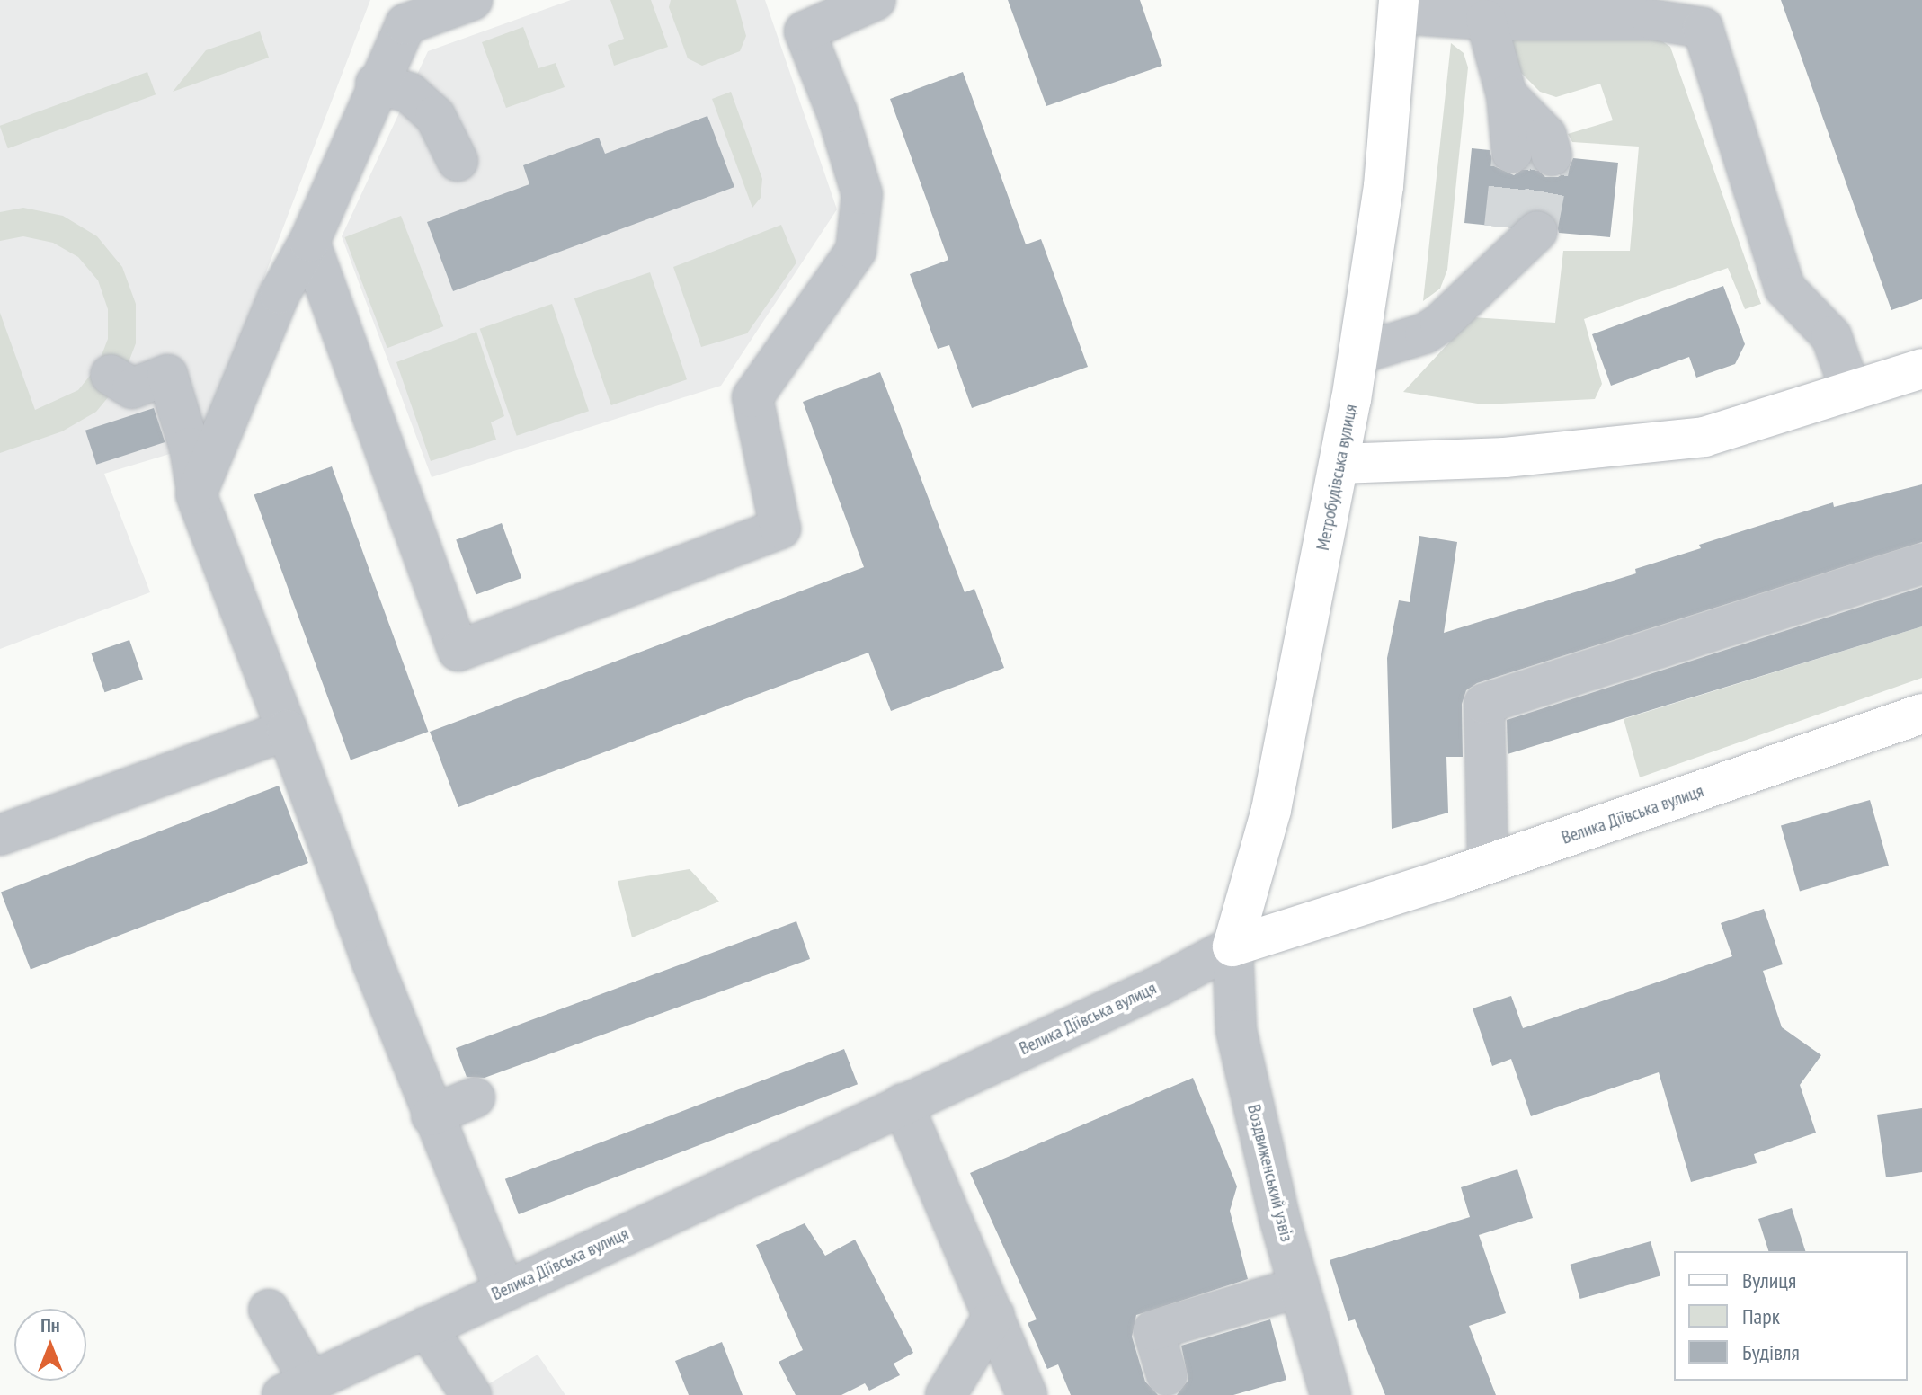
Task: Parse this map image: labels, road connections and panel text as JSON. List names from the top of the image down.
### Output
{
  "streets": {
    "main road": ["Метробудівська вулиця", "Велика Діївська вулиця"],
    "street": ["Воздвиженський узвіз"]
  },
  "crossings": [
    ["Метробудівська вулиця", "Велика Діївська вулиця"],
    ["Метробудівська вулиця", "Воздвиженський узвіз"],
    ["Велика Діївська вулиця", "Воздвиженський узвіз"]
  ],
  "legend": ["Вулиця", "Парк", "Будівля"],
  "north": "top"
}
